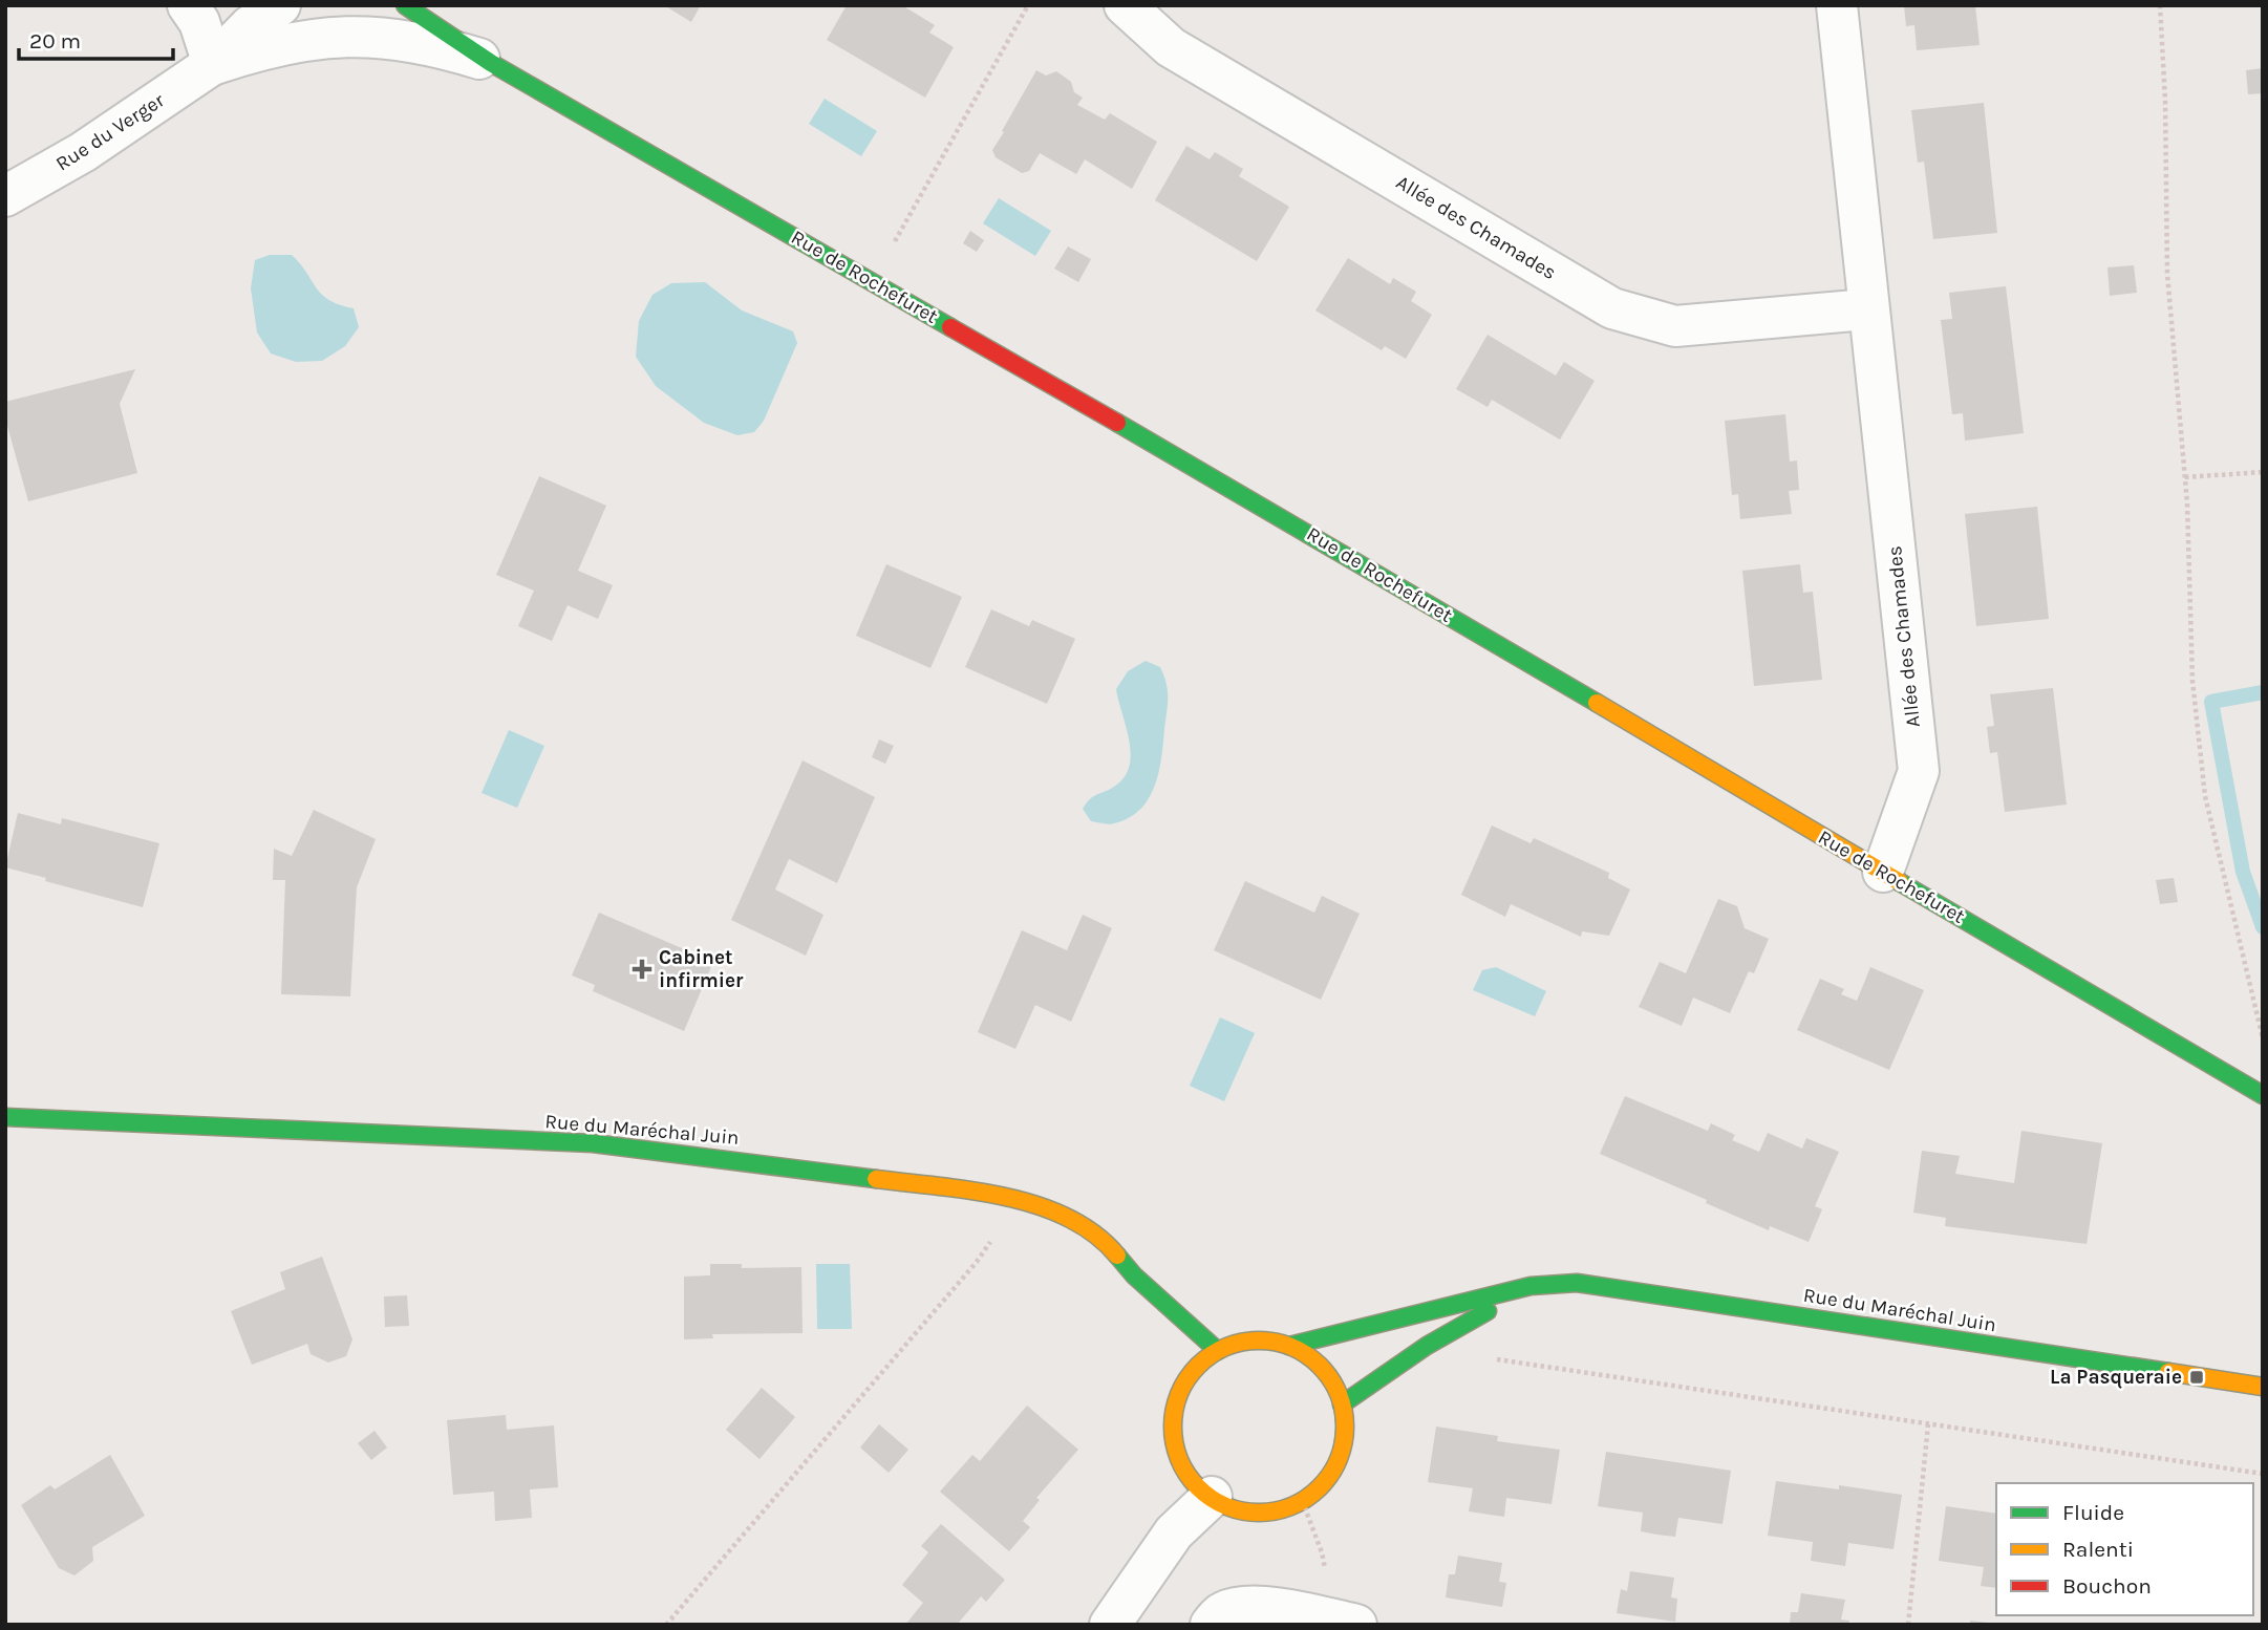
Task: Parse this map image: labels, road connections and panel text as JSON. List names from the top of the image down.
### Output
{
  "streets": {
    "street": [
      "Rue du Verger",
      "Allée des Chamades",
      "Rue de Rochefuret",
      "Rue du Maréchal Juin"
    ]
  },
  "crossings": [
    ["Rue du Verger", "Rue de Rochefuret"],
    ["Allée des Chamades", "Rue de Rochefuret"]
  ],
  "places": {
    "health": ["Cabinet infirmier"],
    "transit": ["La Pasqueraie"]
  },
  "legend": ["Fluide", "Ralenti", "Bouchon"],
  "scale_bar": "20 m"
}
